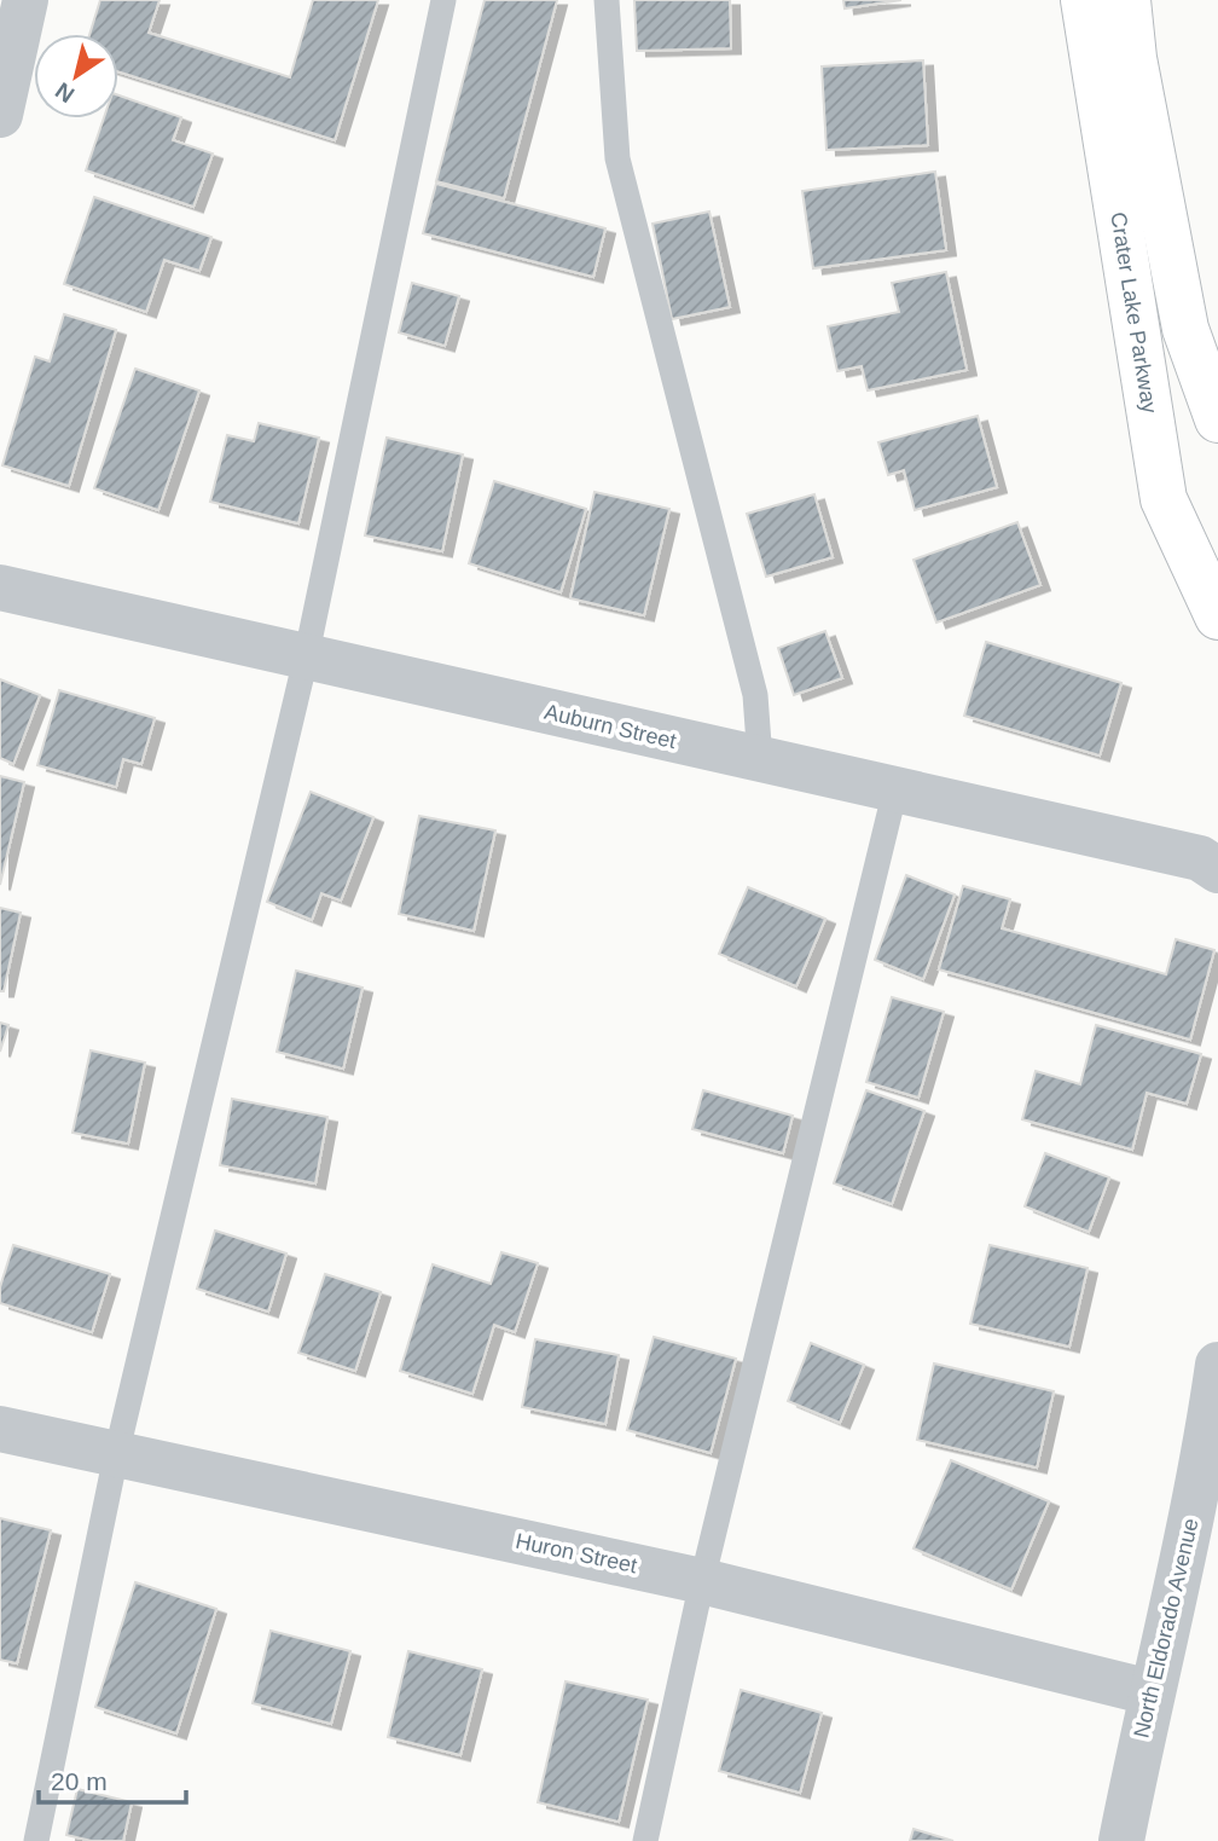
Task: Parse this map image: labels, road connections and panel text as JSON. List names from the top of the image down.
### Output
{
  "streets": {
    "main road": ["Crater Lake Parkway"],
    "street": ["Auburn Street", "Huron Street", "North Eldorado Avenue"]
  },
  "crossings": [
    ["Huron Street", "North Eldorado Avenue"]
  ],
  "scale_bar": "20 m",
  "north": "bottom left"
}
